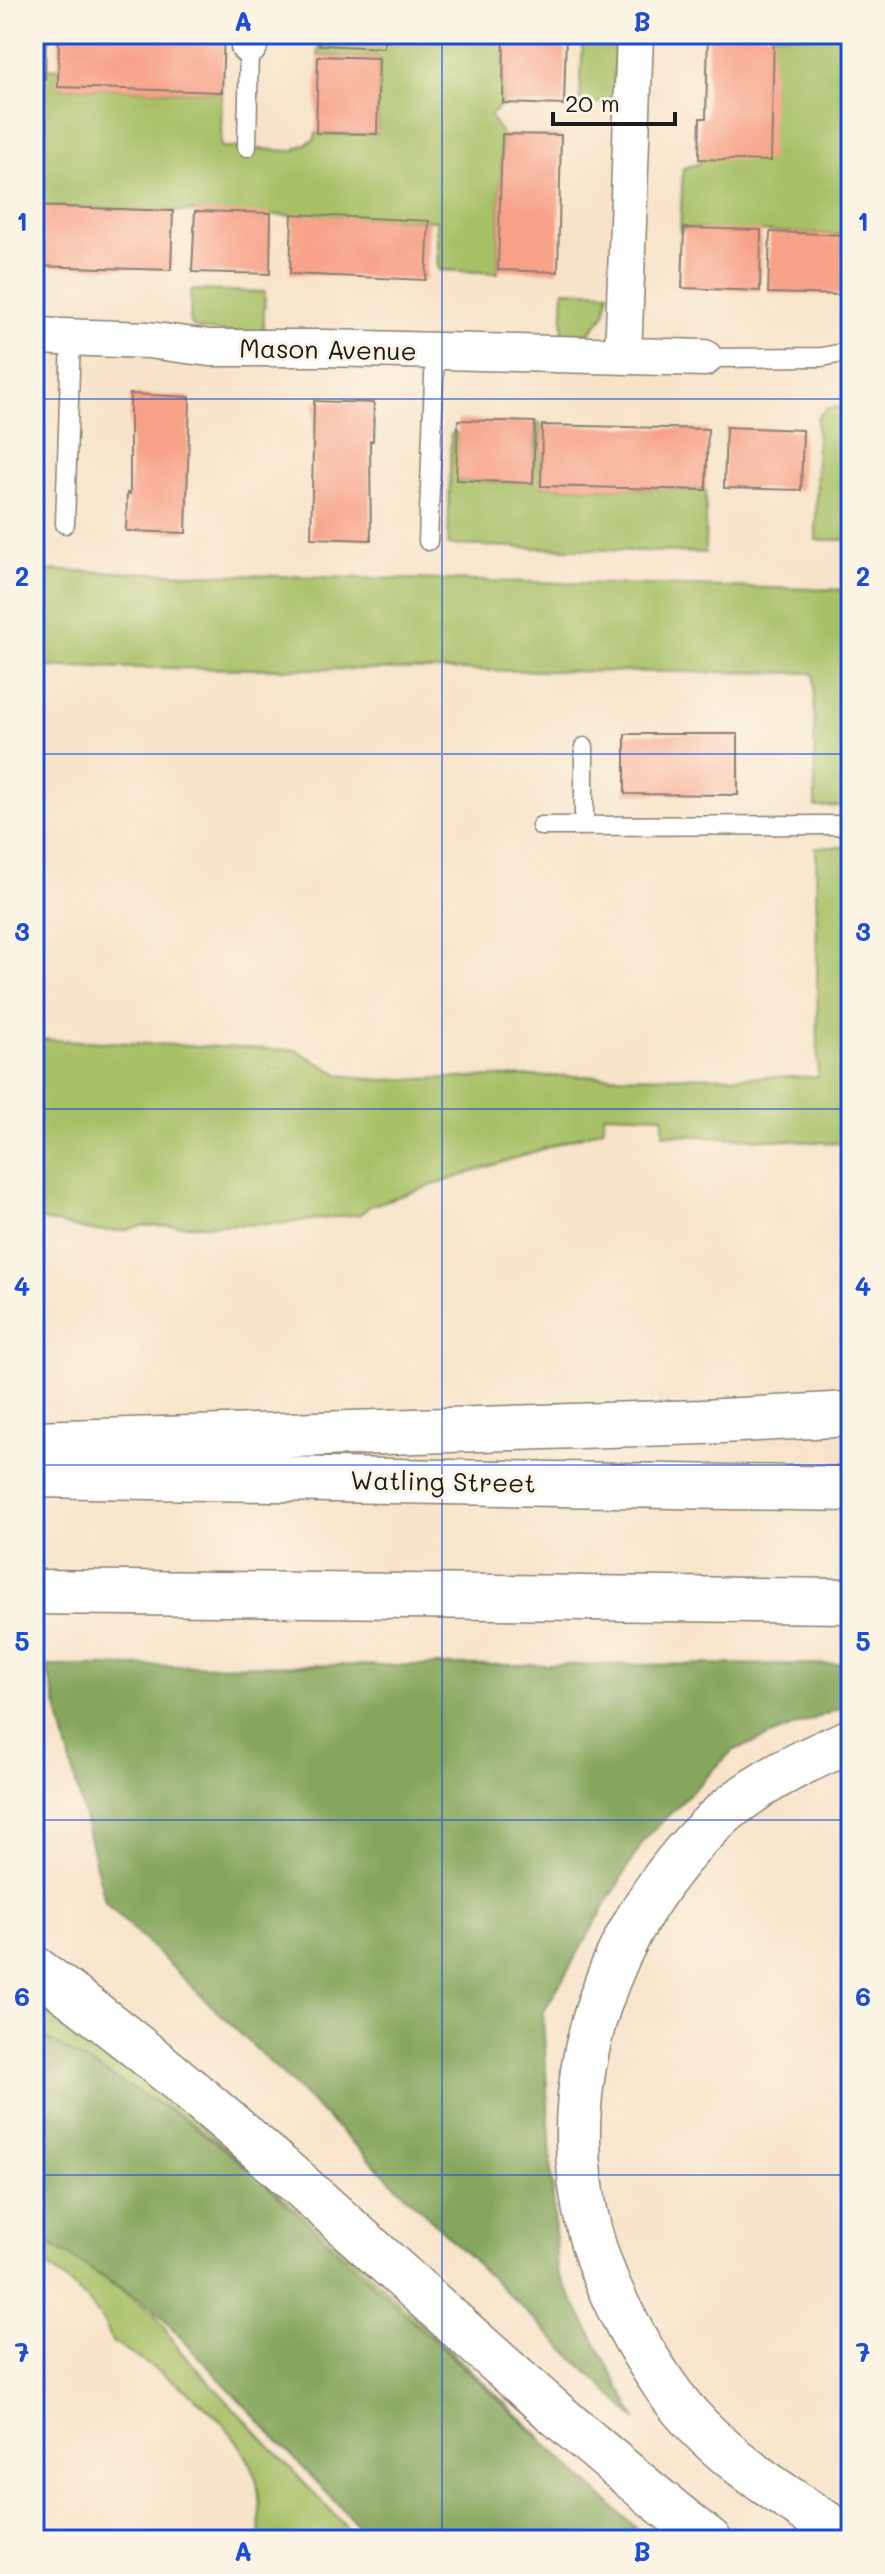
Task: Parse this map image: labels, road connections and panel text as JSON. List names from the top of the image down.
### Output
{
  "streets": {
    "highway": ["Watling Street"],
    "street": ["Mason Avenue"]
  },
  "scale_bar": "20 m",
  "grid": {
    "columns": ["A", "B"],
    "rows": [
      "1",
      "2",
      "3",
      "4",
      "5",
      "6",
      "7"
    ]
  }
}
